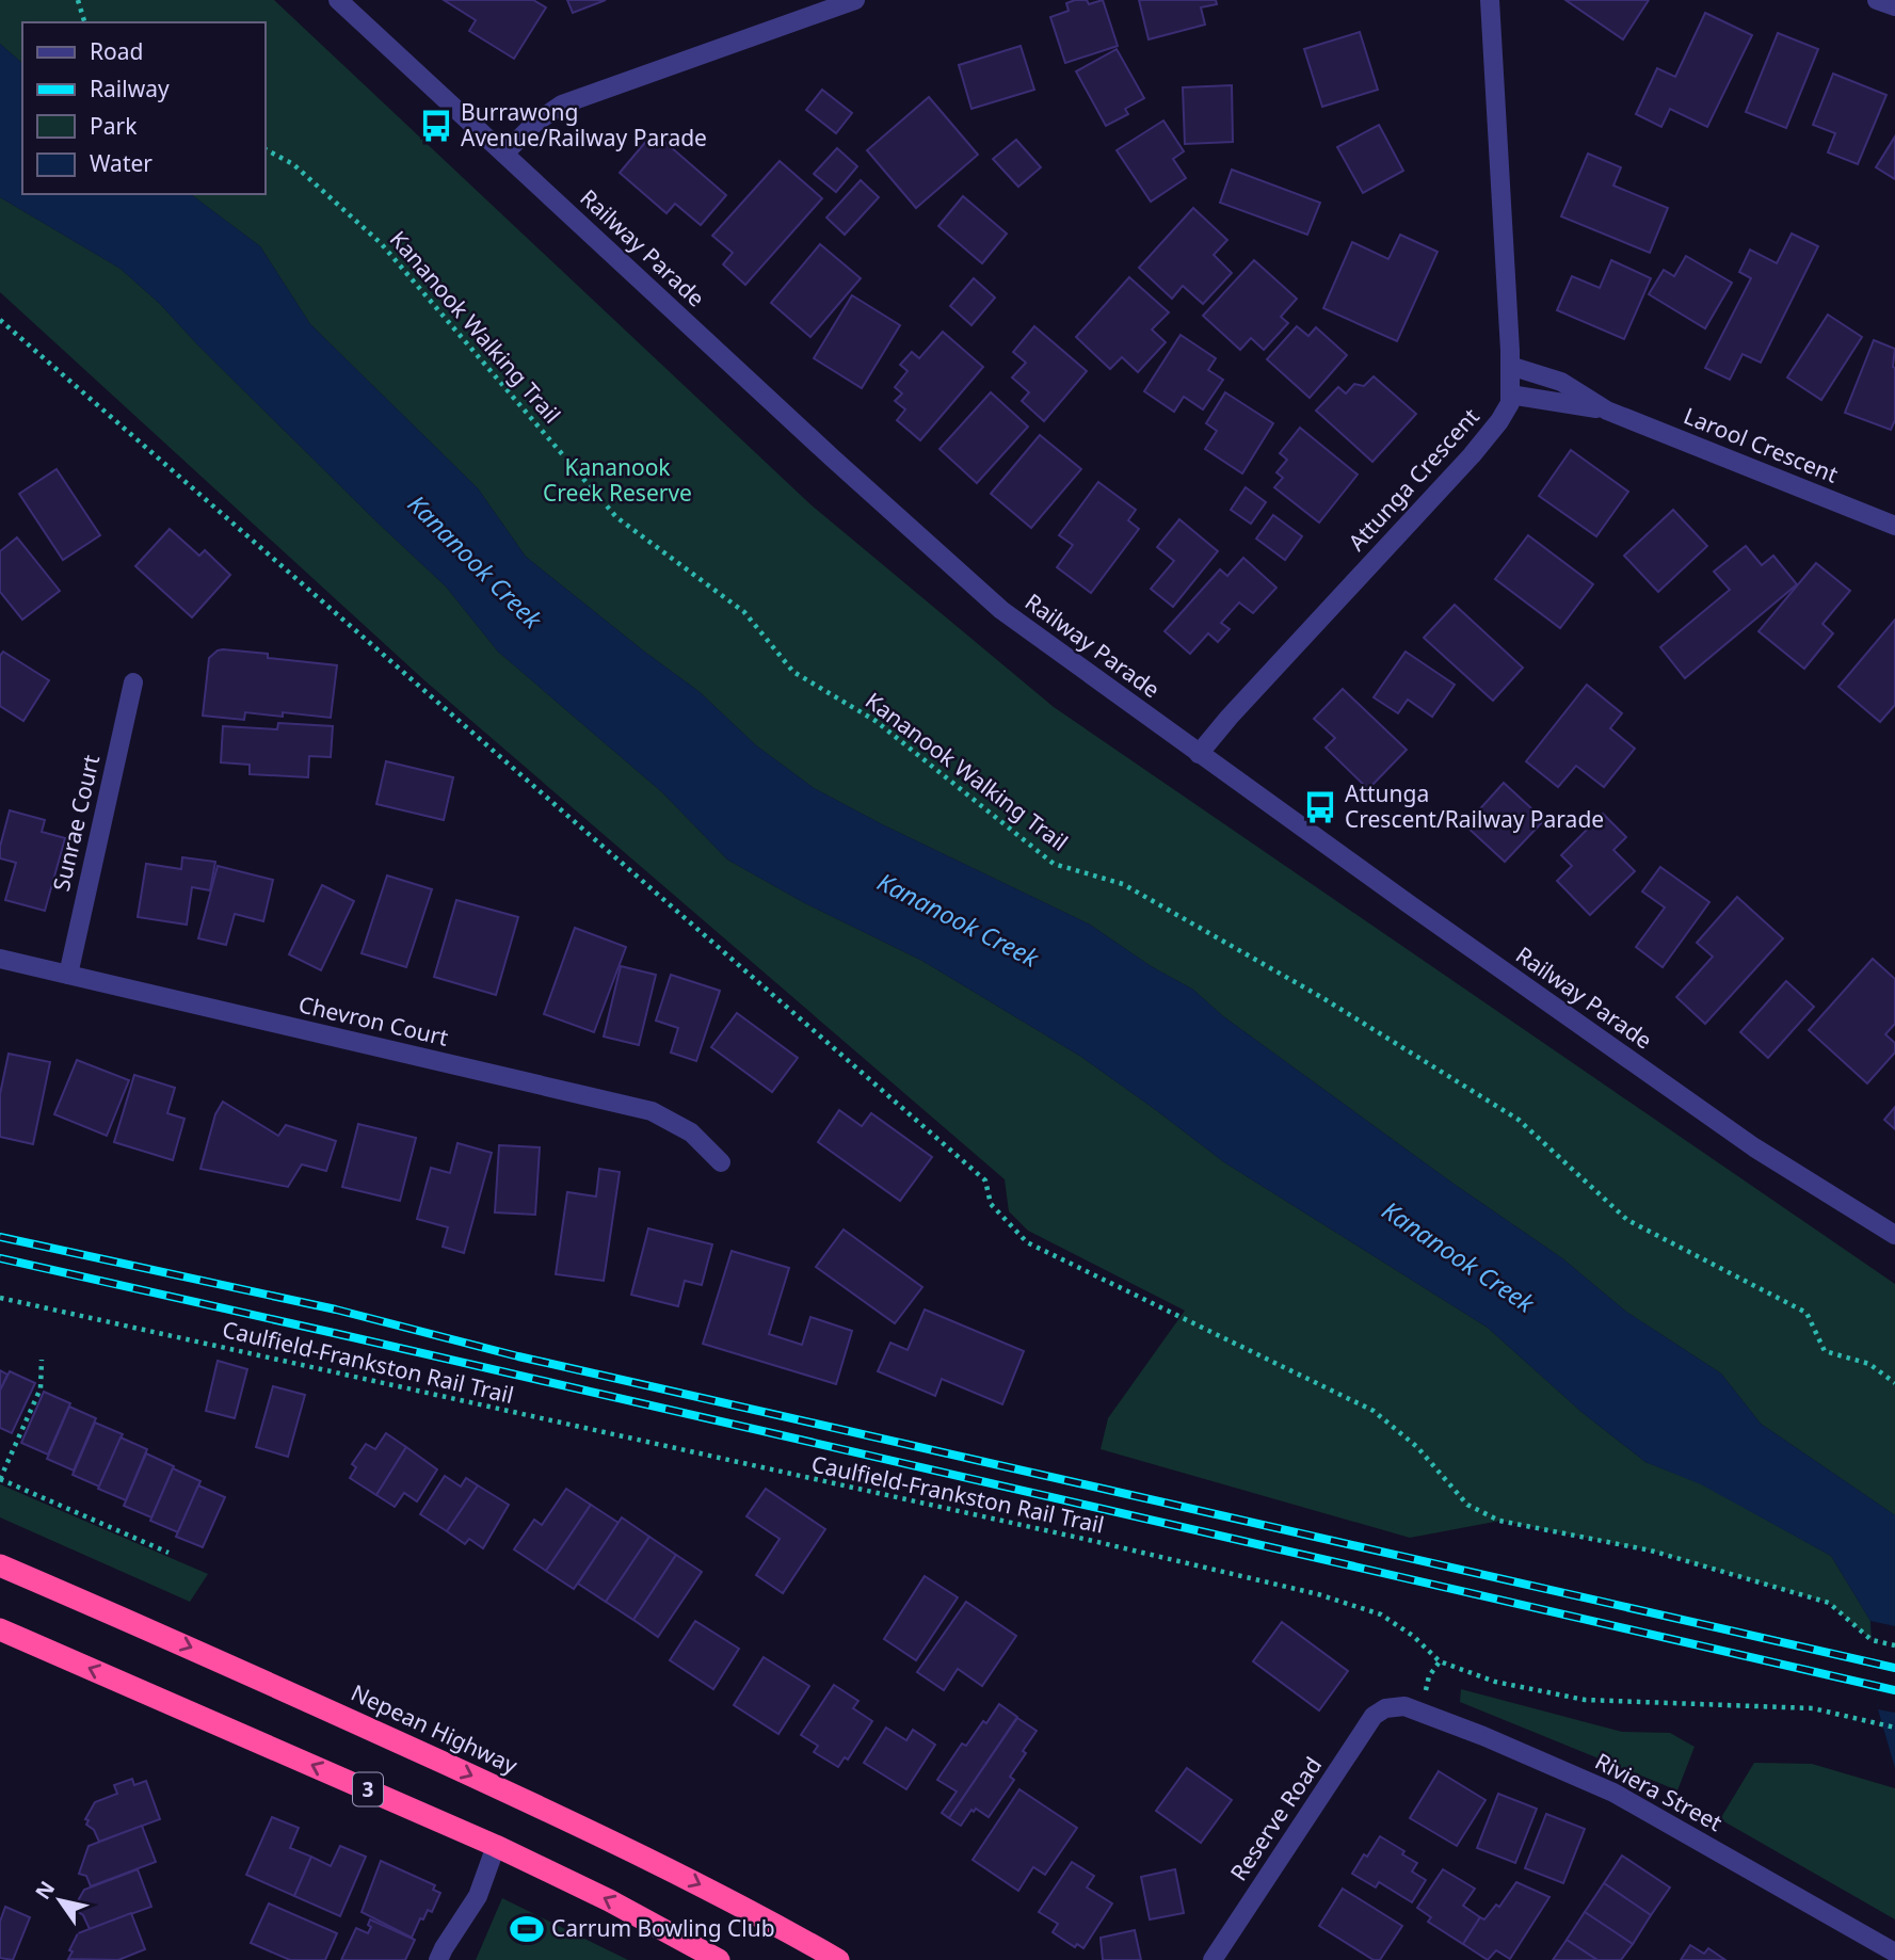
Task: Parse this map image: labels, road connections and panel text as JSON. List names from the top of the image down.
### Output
{
  "streets": {
    "highway": ["Nepean Highway", "3"],
    "street": [
      "Railway Parade",
      "Larool Crescent",
      "Attunga Crescent",
      "Sunrae Court",
      "Chevron Court",
      "Riviera Street",
      "Reserve Road"
    ],
    "path": ["Kananook Walking Trail", "Caulfield-Frankston Rail Trail"]
  },
  "crossings": [
    ["Railway Parade", "Attunga Crescent"],
    ["Larool Crescent", "Attunga Crescent"],
    ["Sunrae Court", "Chevron Court"],
    ["Riviera Street", "Reserve Road"]
  ],
  "water": ["Kananook Creek"],
  "parks": ["Kananook Creek Reserve"],
  "places": {
    "bus stop": ["Burrawong Avenue/Railway Parade", "Attunga Crescent/Railway Parade"],
    "sports": ["Carrum Bowling Club"]
  },
  "legend": [
    "Road",
    "Railway",
    "Park",
    "Water"
  ],
  "north": "top left"
}
